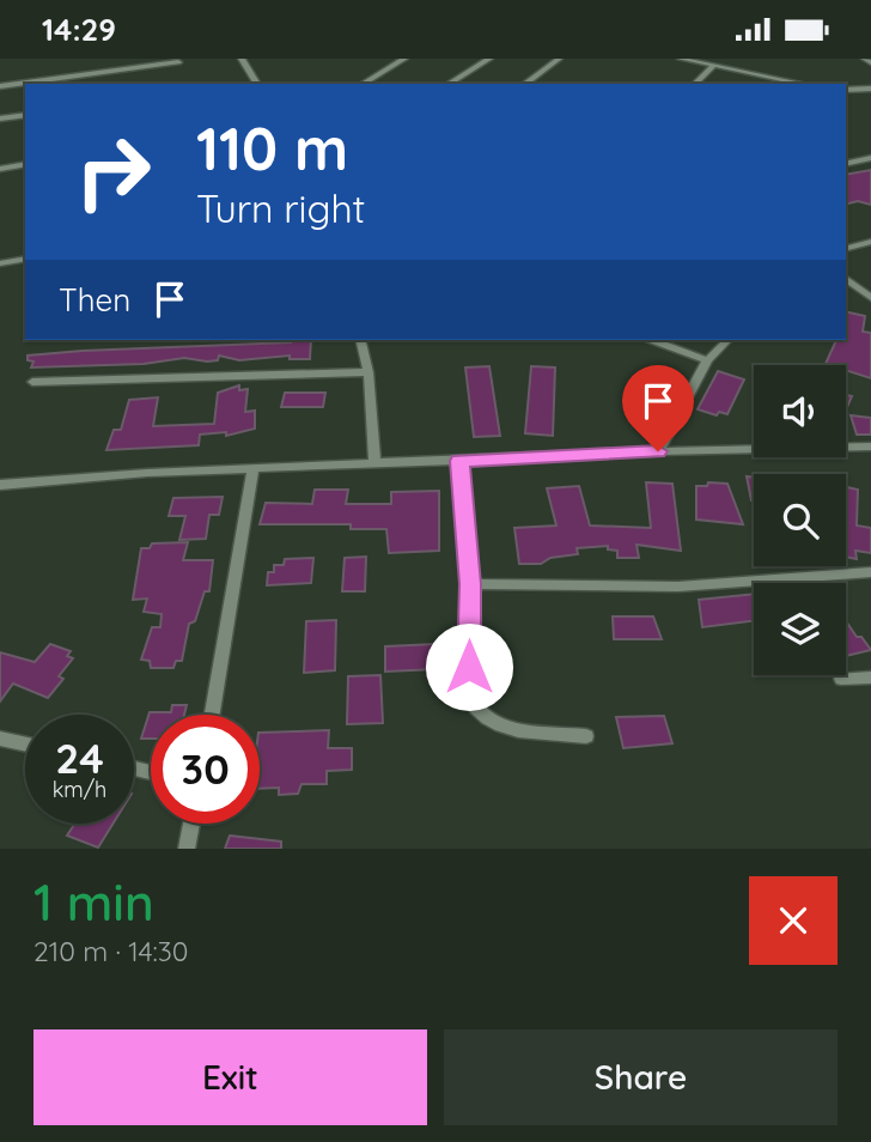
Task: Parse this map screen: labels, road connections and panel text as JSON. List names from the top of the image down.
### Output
{
  "page": {
    "status": "14:29",
    "turn": ["110 m", "Turn right"],
    "then": "Then",
    "speed": "24 km/h",
    "limit": "30",
    "heading": ["1 min", "210 m · 14:30"],
    "buttons": ["Exit", "Share"]
  }
}
